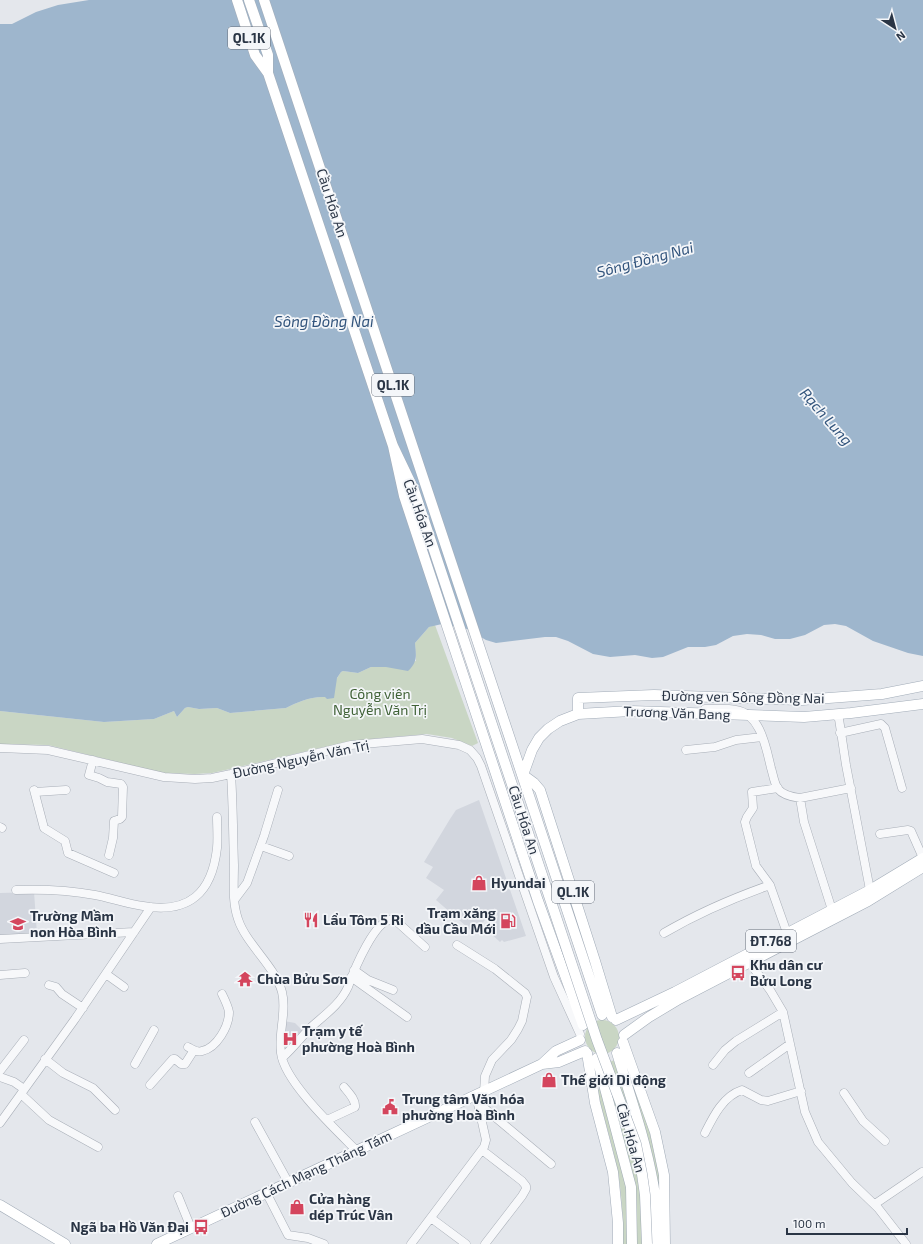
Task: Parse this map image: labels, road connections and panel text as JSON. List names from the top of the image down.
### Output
{
  "streets": {
    "main road": [
      "QL.1K",
      "Cầu Hóa An",
      "Đường ven Sông Đồng Nai",
      "Trương Văn Bang",
      "ĐT.768",
      "Đường Cách Mạng Tháng Tám"
    ],
    "street": ["Đường Nguyễn Văn Trị"]
  },
  "crossings": [
    ["QL.1K", "Cầu Hóa An"],
    ["QL.1K", "Trương Văn Bang"],
    ["QL.1K", "Đường Nguyễn Văn Trị"],
    ["QL.1K", "ĐT.768"],
    ["QL.1K", "Đường Cách Mạng Tháng Tám"],
    ["Cầu Hóa An", "Trương Văn Bang"],
    ["Đường ven Sông Đồng Nai", "Trương Văn Bang"],
    ["Đường Nguyễn Văn Trị", "ĐT.768"],
    ["Đường Nguyễn Văn Trị", "Đường Cách Mạng Tháng Tám"],
    ["ĐT.768", "Đường Cách Mạng Tháng Tám"]
  ],
  "water": ["Sông Đồng Nai", "Rạch Lung"],
  "parks": ["Công viên Nguyễn Văn Trị"],
  "places": {
    "shop": ["Hyundai", "Thế giới Di động", "Cửa hàng dép Trúc Vân"],
    "restaurant": ["Lẩu Tôm 5 Ri"],
    "fuel station": ["Trạm xăng dầu Cầu Mới"],
    "school or university": ["Trường Mầm non Hòa Bình"],
    "bus stop": ["Khu dân cư Bửu Long", "Ngã ba Hồ Văn Đại"],
    "temple": ["Chùa Bửu Sơn"],
    "hospital": ["Trạm y tế phường Hoà Bình"],
    "public building": ["Trung tâm Văn hóa phường Hoà Bình"]
  },
  "scale_bar": "100 m",
  "north": "bottom right"
}
